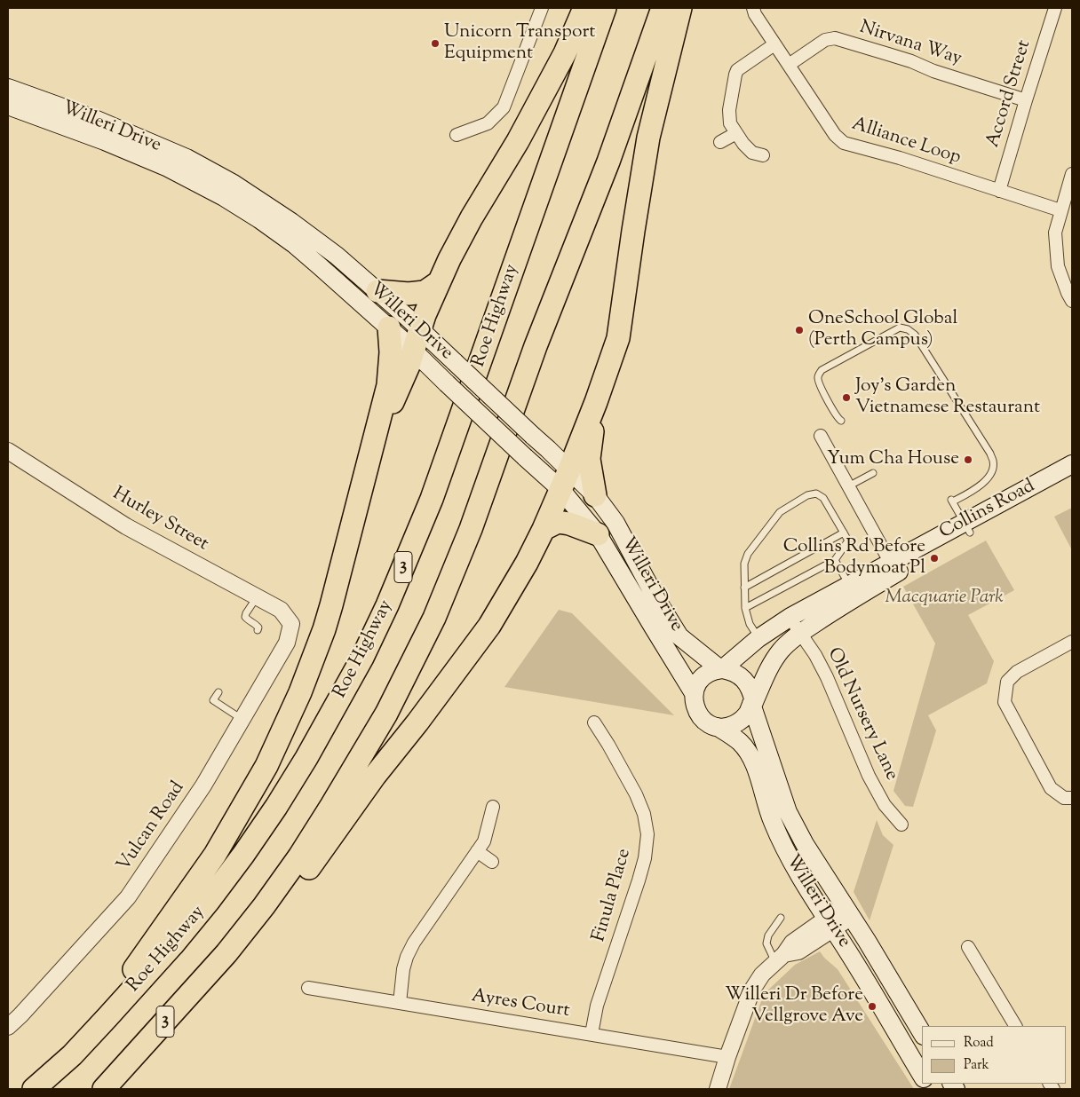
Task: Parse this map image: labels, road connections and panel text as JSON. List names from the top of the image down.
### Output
{
  "streets": {
    "highway": ["Roe Highway", "3"],
    "main road": ["Willeri Drive", "Collins Road"],
    "street": [
      "Nirvana Way",
      "Accord Street",
      "Alliance Loop",
      "Hurley Street",
      "Old Nursery Lane",
      "Vulcan Road",
      "Finula Place",
      "Ayres Court"
    ]
  },
  "crossings": [
    ["Nirvana Way", "Accord Street"],
    ["Nirvana Way", "Alliance Loop"],
    ["Accord Street", "Alliance Loop"],
    ["Willeri Drive", "Collins Road"],
    ["Collins Road", "Old Nursery Lane"],
    ["Hurley Street", "Vulcan Road"],
    ["Finula Place", "Ayres Court"]
  ],
  "parks": ["Macquarie Park"],
  "places": [
    "Unicorn Transport Equipment",
    "OneSchool Global (Perth Campus)",
    "Joy's Garden Vietnamese Restaurant",
    "Yum Cha House",
    "Collins Rd Before Bodymoat Pl",
    "Willeri Dr Before Vellgrove Ave"
  ],
  "legend": ["Road", "Park"]
}
